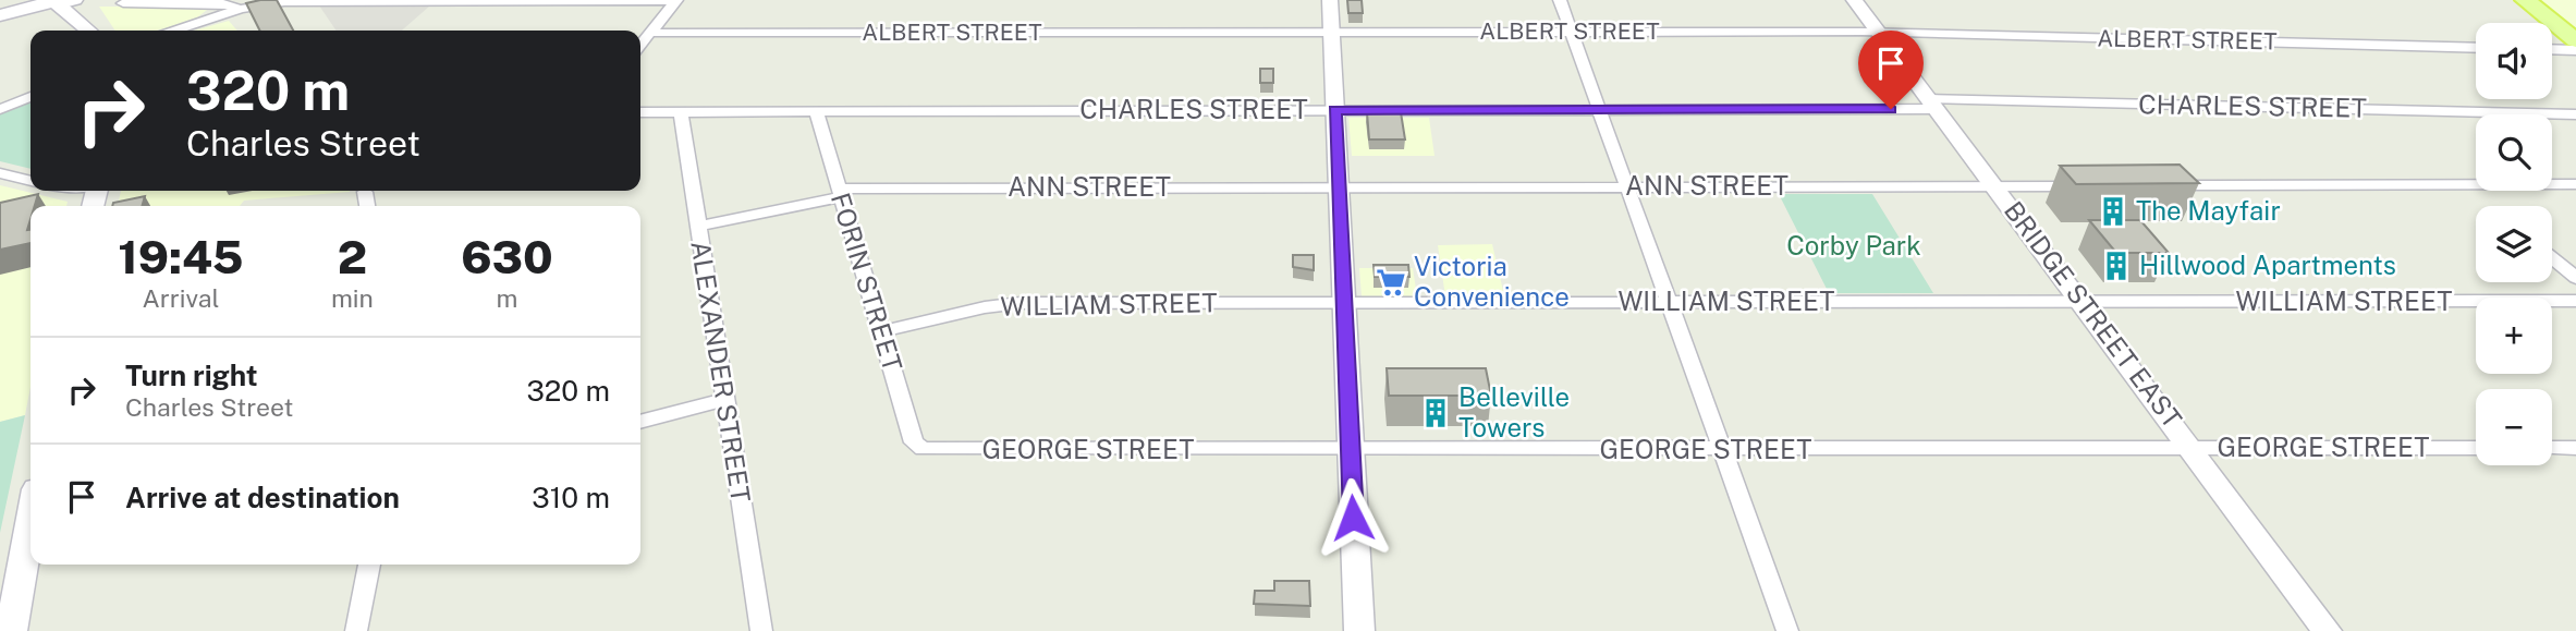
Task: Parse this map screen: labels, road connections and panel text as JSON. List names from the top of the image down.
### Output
{
  "streets": {
    "street": [
      "ALBERT STREET",
      "CHARLES STREET",
      "ANN STREET",
      "FORIN STREET",
      "WILLIAM STREET",
      "BRIDGE STREET EAST",
      "ALEXANDER STREET",
      "GEORGE STREET"
    ]
  },
  "crossings": [
    ["ALBERT STREET", "BRIDGE STREET EAST"],
    ["CHARLES STREET", "FORIN STREET"],
    ["CHARLES STREET", "BRIDGE STREET EAST"],
    ["CHARLES STREET", "ALEXANDER STREET"],
    ["ANN STREET", "FORIN STREET"],
    ["ANN STREET", "BRIDGE STREET EAST"],
    ["ANN STREET", "ALEXANDER STREET"],
    ["FORIN STREET", "WILLIAM STREET"],
    ["FORIN STREET", "GEORGE STREET"],
    ["WILLIAM STREET", "BRIDGE STREET EAST"],
    ["BRIDGE STREET EAST", "GEORGE STREET"]
  ],
  "parks": ["Corby Park"],
  "places": {
    "building": ["The Mayfair", "Hillwood Apartments", "Belleville Towers"],
    "supermarket": ["Victoria Convenience"]
  },
  "page": {
    "map_buttons": ["+", "−"],
    "turn": ["320 m", "Charles Street"],
    "eta": [
      "19:45",
      "Arrival",
      "2",
      "min",
      "630",
      "m"
    ],
    "list": [
      {
        "name": "Turn right",
        "note": "Charles Street",
        "value": "320 m"
      },
      {
        "name": "Arrive at destination",
        "value": "310 m"
      }
    ]
  }
}
